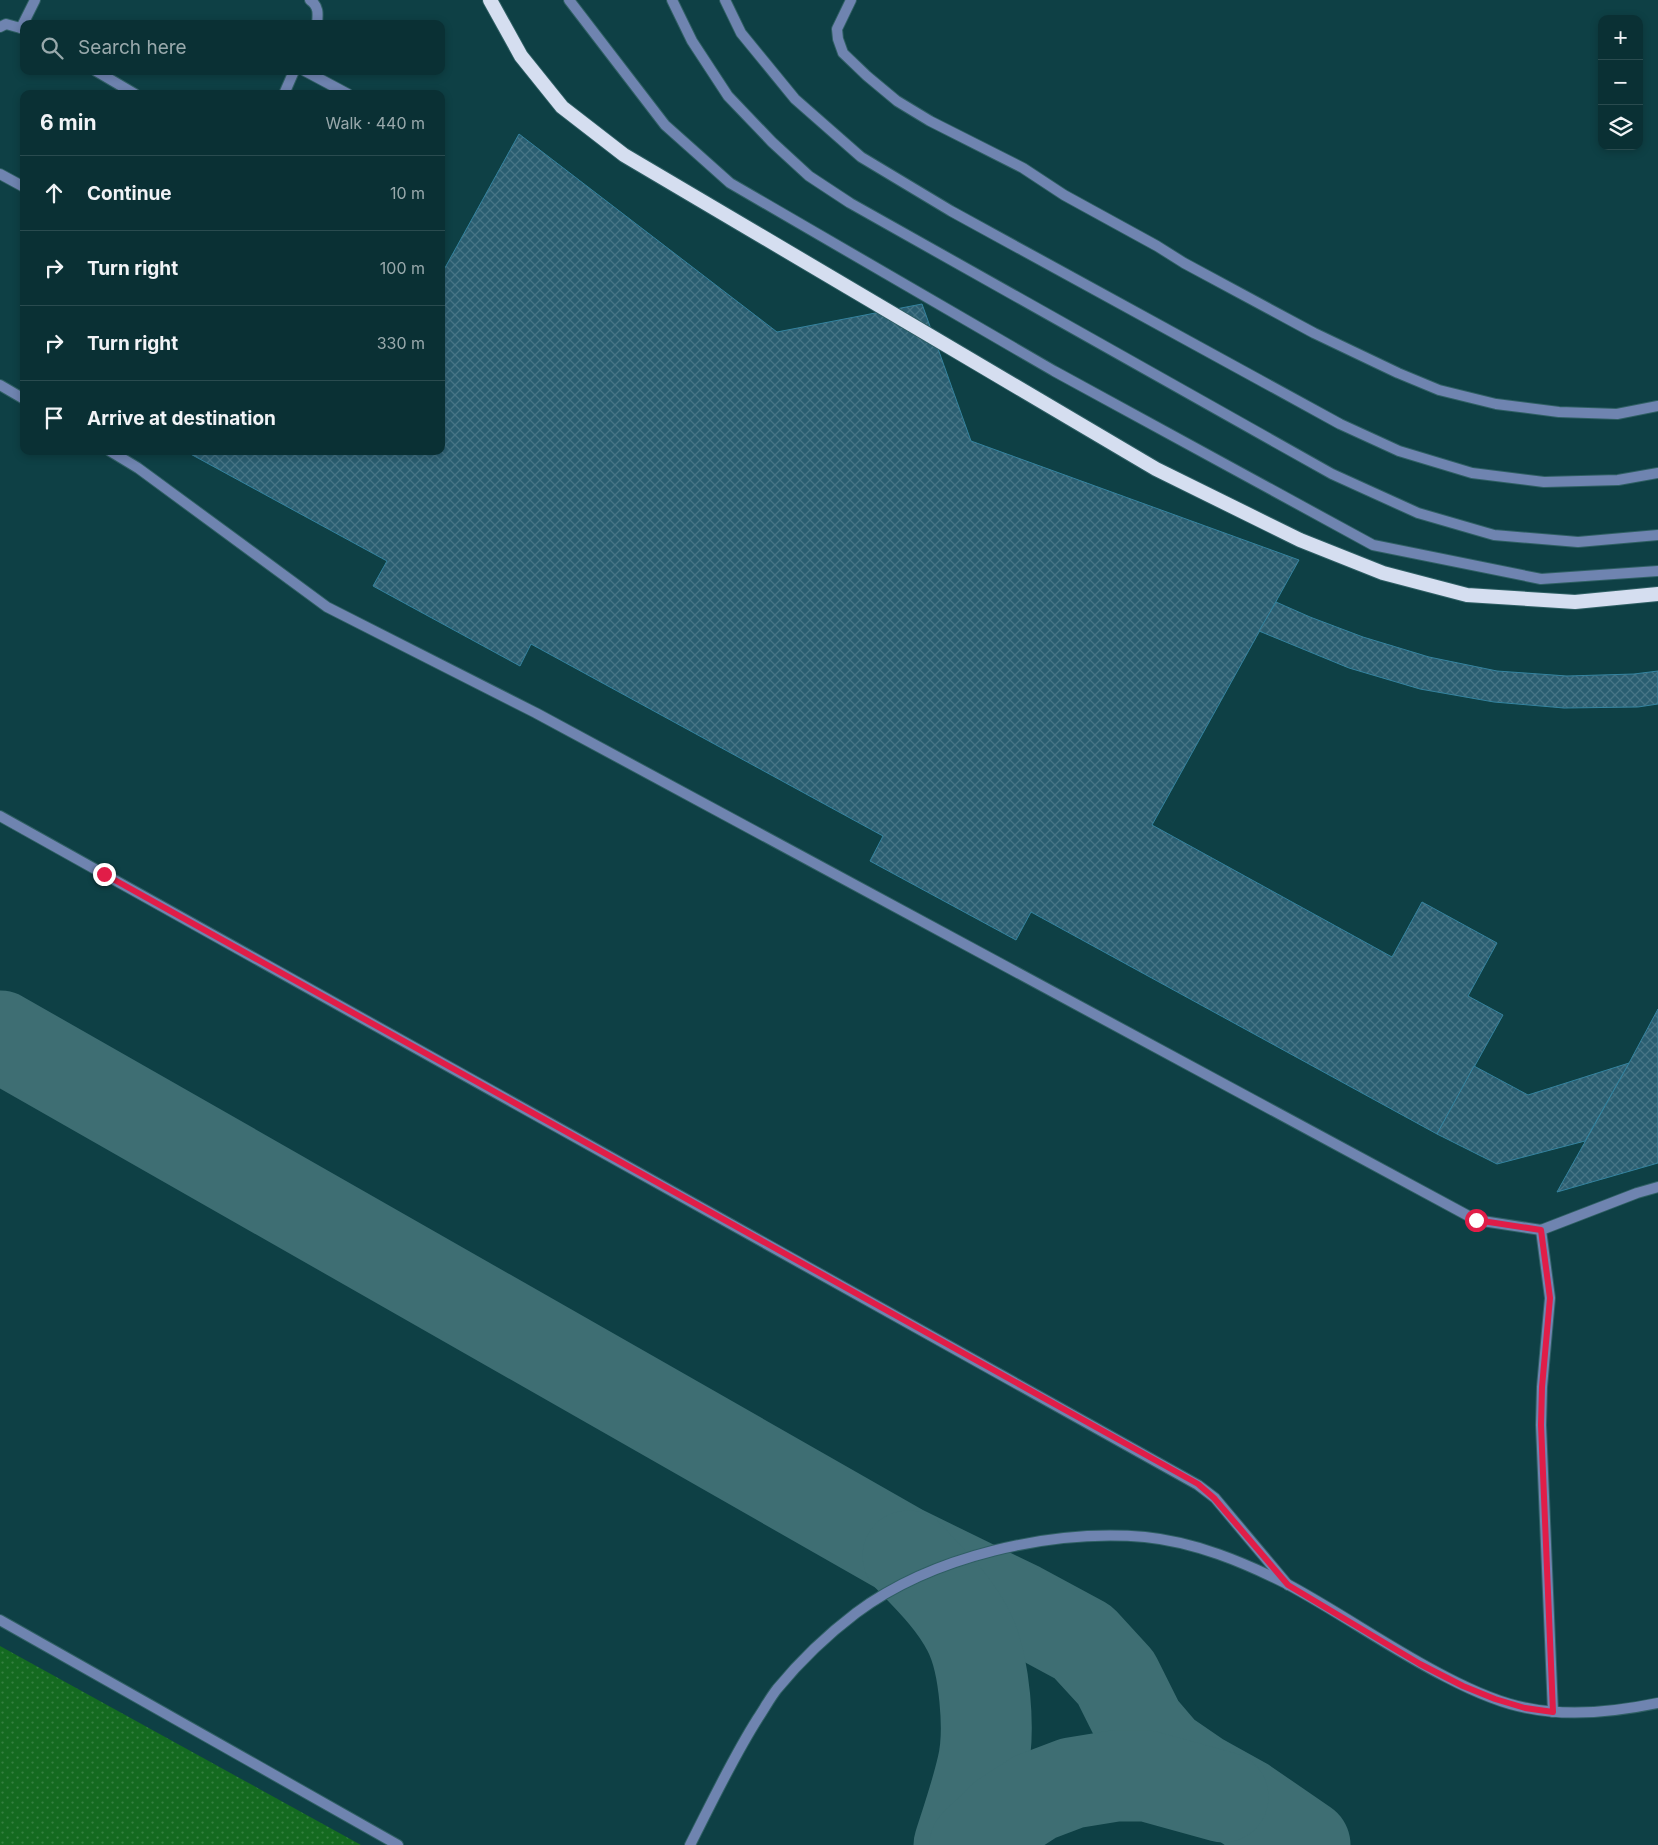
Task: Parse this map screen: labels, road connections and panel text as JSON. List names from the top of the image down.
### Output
{
  "page": {
    "map_buttons": ["+", "−"],
    "search": "Search here",
    "heading": ["6 min", "Walk · 440 m"],
    "list": [
      ["Continue", "10 m"],
      ["Turn right", "100 m"],
      ["Turn right", "330 m"],
      "Arrive at destination"
    ]
  }
}
